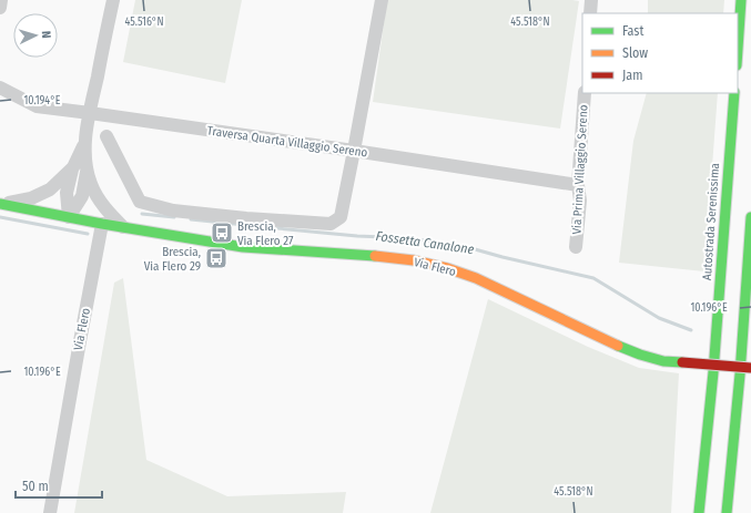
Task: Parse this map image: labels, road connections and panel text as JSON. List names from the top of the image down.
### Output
{
  "streets": {
    "main road": ["Autostrada Serenissima", "Via Flero"],
    "street": ["Traversa Quarta Villaggio Sereno", "Via Prima Villaggio Sereno"]
  },
  "crossings": [
    ["Traversa Quarta Villaggio Sereno", "Via Prima Villaggio Sereno"]
  ],
  "water": ["Fossetta Canalone"],
  "places": {
    "bus stop": ["Brescia, Via Flero 27", "Brescia, Via Flero 29"]
  },
  "legend": ["Fast", "Slow", "Jam"],
  "scale_bar": "50 m",
  "north": "right",
  "coordinates": [
    "45.516°N",
    "45.518°N",
    "10.194°E",
    "10.196°E"
  ]
}
